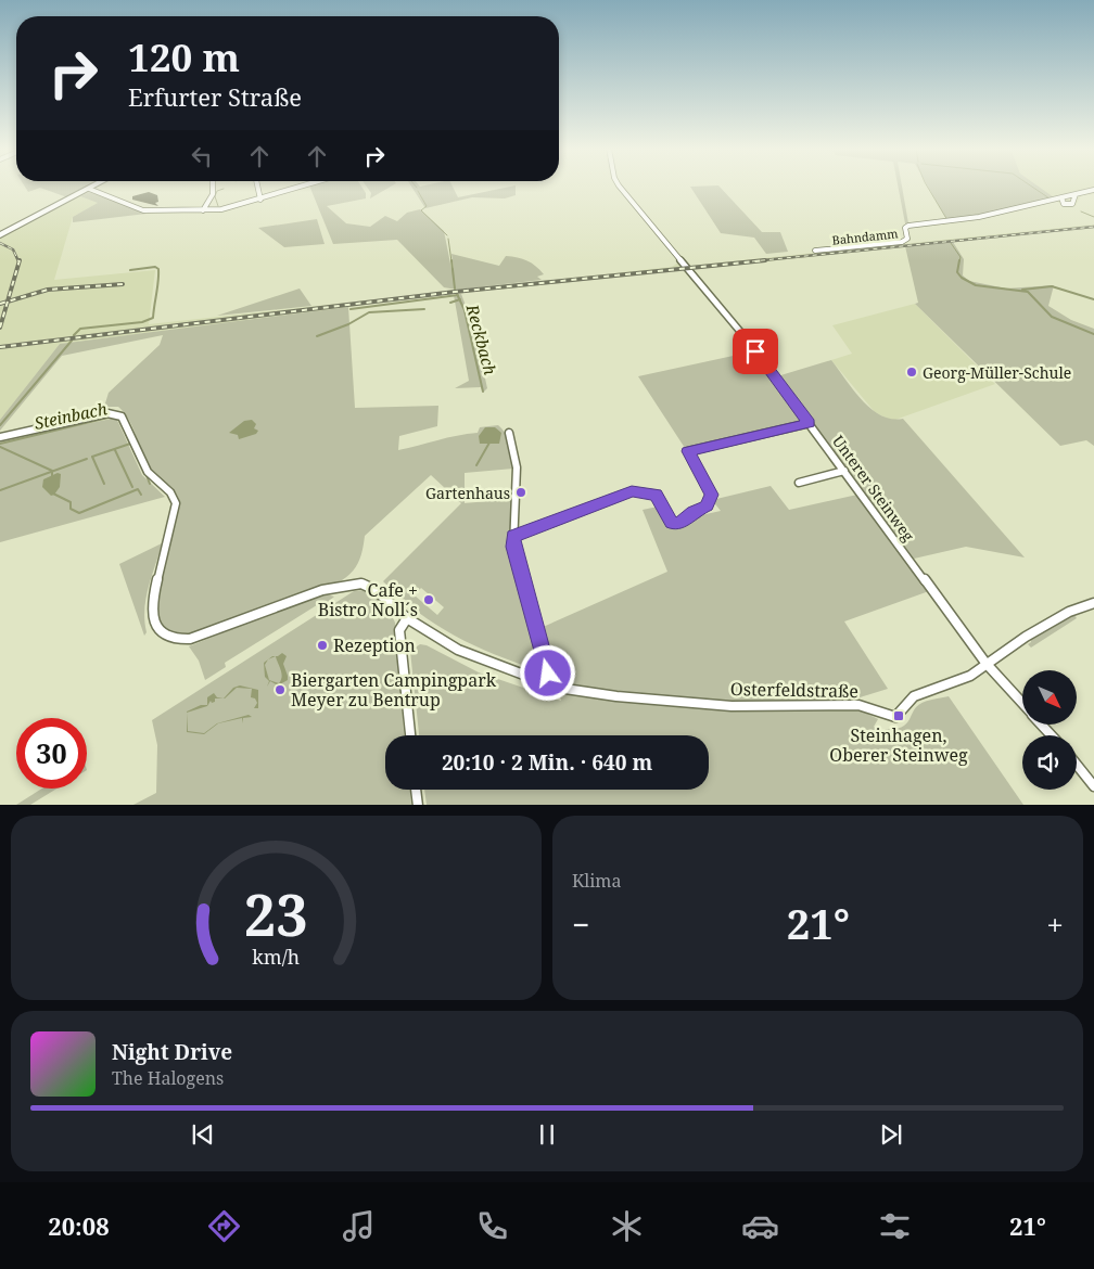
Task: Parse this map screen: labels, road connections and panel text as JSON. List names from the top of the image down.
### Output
{
  "streets": {
    "street": ["Bahndamm", "Unterer Steinweg", "Osterfeldstraße"]
  },
  "crossings": [
    ["Unterer Steinweg", "Osterfeldstraße"]
  ],
  "water": ["Reckbach", "Steinbach"],
  "places": {
    "other": [
      "Georg-Müller-Schule",
      "Gartenhaus",
      "Cafe + Bistro Noll´s",
      "Rezeption",
      "Biergarten Campingpark Meyer zu Bentrup"
    ],
    "transit": ["Steinhagen, Oberer Steinweg"]
  },
  "north": "bottom right",
  "page": {
    "turn": ["120 m", "Erfurter Straße"],
    "limit": "30",
    "trip": "20:10 · 2 Min. · 640 m",
    "tile": "Klima",
    "heat": ["−", "21°", "+"],
    "song": ["Night Drive", "The Halogens"],
    "tabs": ["20:08", "21°"],
    "gauge": ["23", "km/h"]
  }
}
